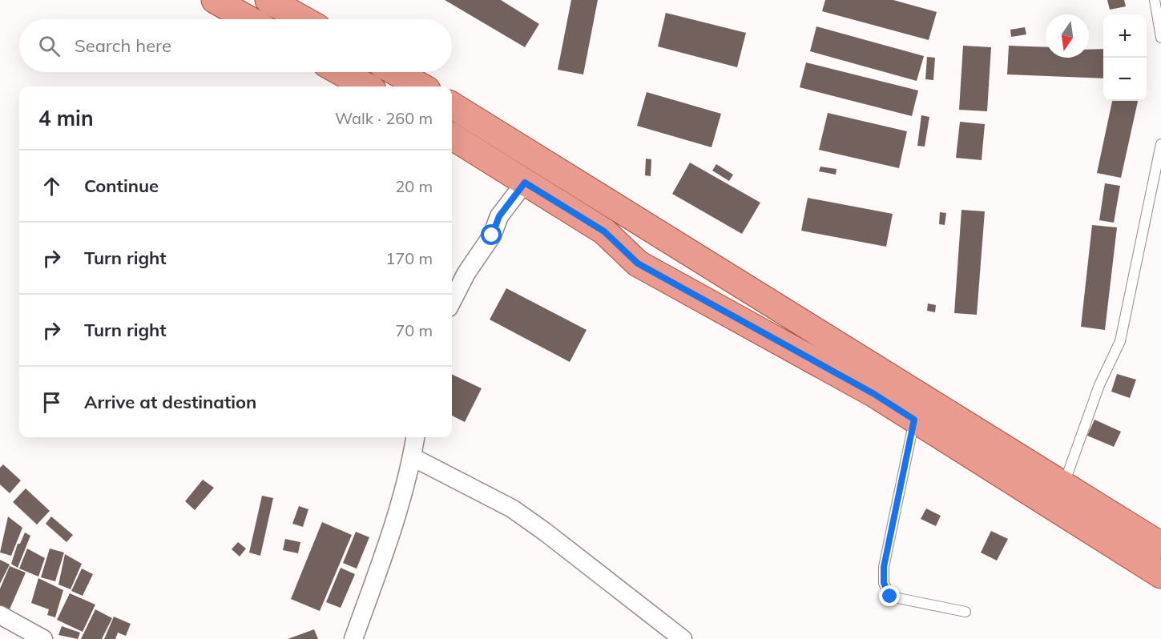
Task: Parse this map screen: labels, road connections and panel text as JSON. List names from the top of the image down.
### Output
{
  "north": "bottom",
  "page": {
    "map_buttons": ["+", "−"],
    "search": "Search here",
    "heading": ["4 min", "Walk · 260 m"],
    "list": [
      ["Continue", "20 m"],
      ["Turn right", "170 m"],
      ["Turn right", "70 m"],
      "Arrive at destination"
    ]
  }
}
